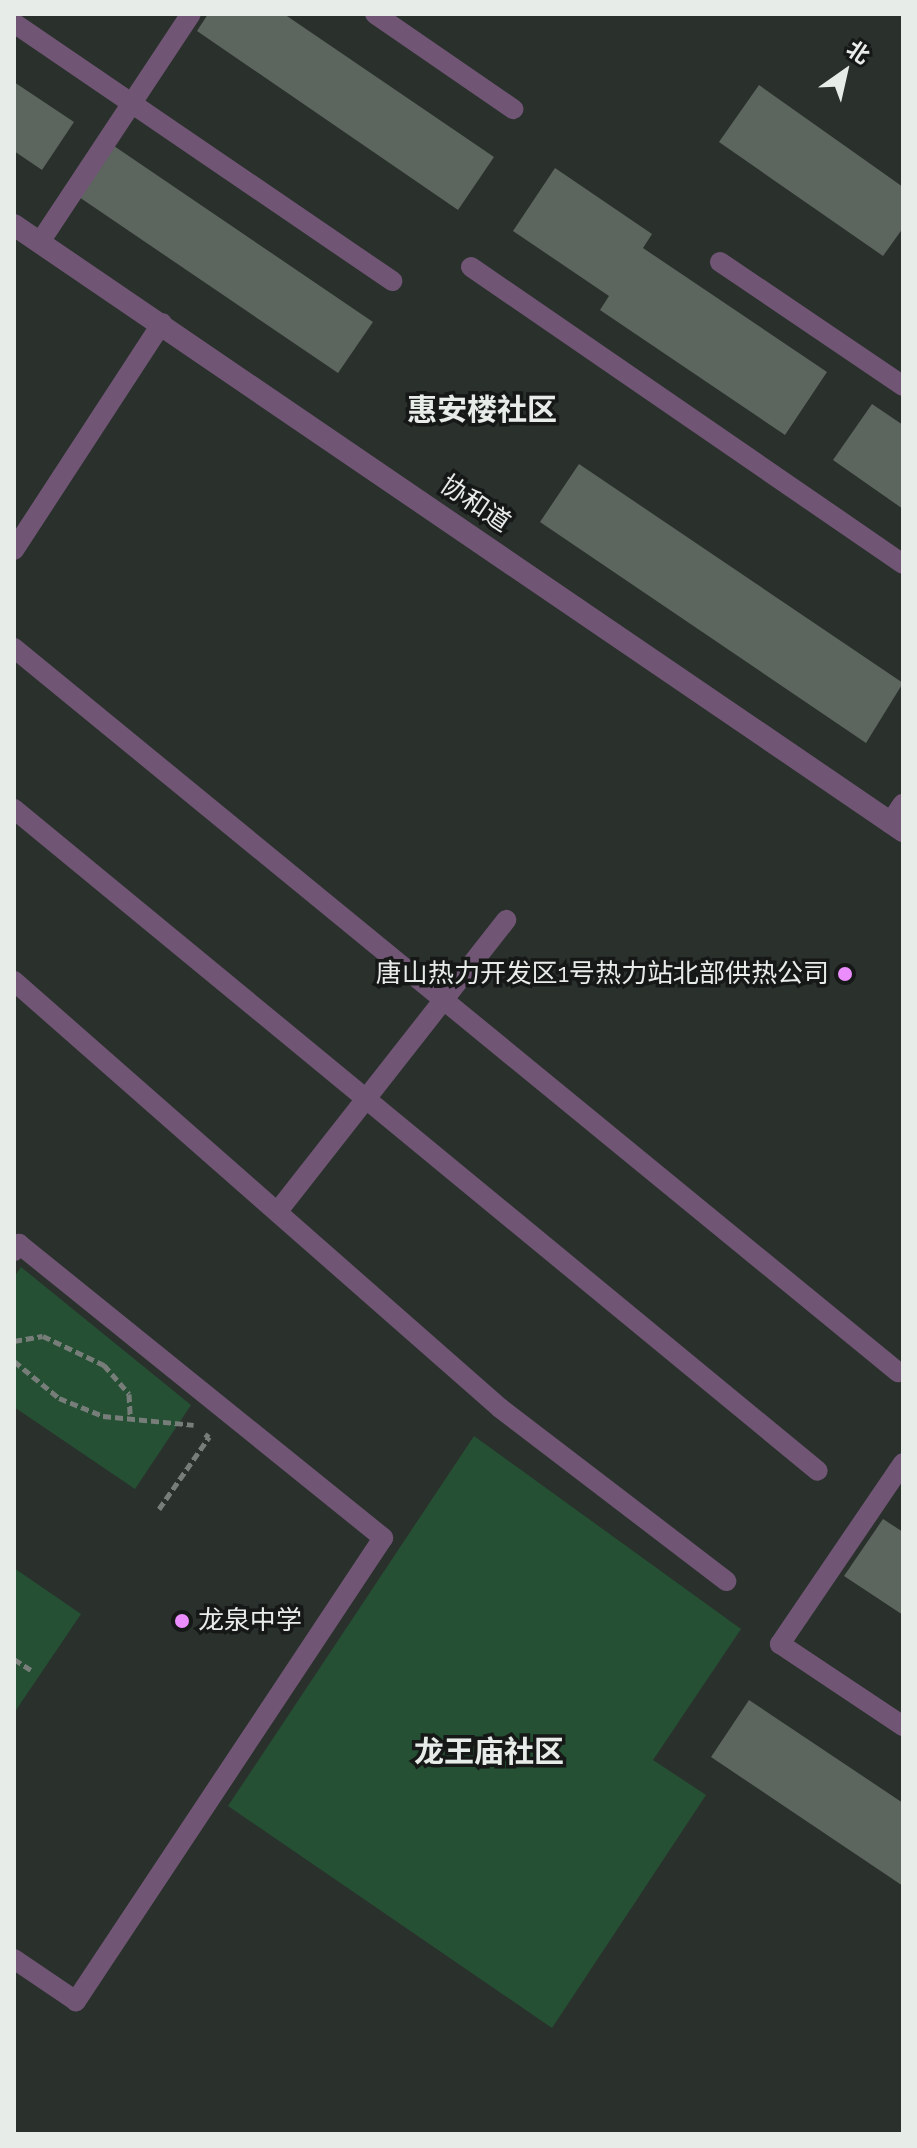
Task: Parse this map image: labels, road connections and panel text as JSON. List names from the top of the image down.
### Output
{
  "streets": {
    "street": ["协和道"]
  },
  "districts": ["惠安楼社区", "龙王庙社区"],
  "places": ["唐山热力开发区1号热力站北部供热公司", "龙泉中学"],
  "north": "top right"
}
